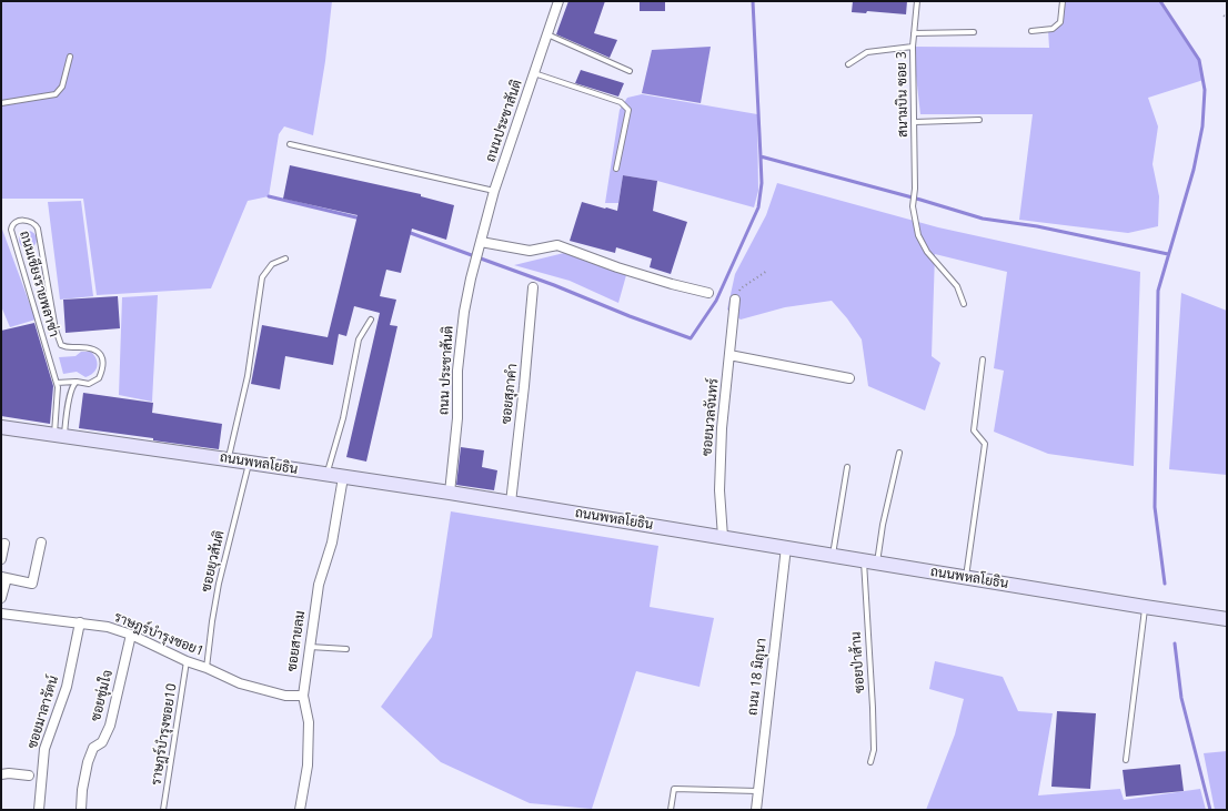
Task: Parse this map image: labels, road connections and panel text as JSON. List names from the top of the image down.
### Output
{
  "streets": {
    "main road": ["ถนนพหลโยธิน"],
    "street": [
      "ถนนประชาสันติ",
      "ถนน ประชาสันติ",
      "ซอยสุภาคำ",
      "ซอยนวลจันทร์",
      "ราษฎร์บำรุงซอย1",
      "ซอยสายลม",
      "ถนน 18 มิถุนา",
      "ซอยชุ่มใจ",
      "ซอยมาลารัตน์"
    ],
    "lane": [
      "สนามบิน ซอย 3",
      "ถนนเชียงรายพลาซ่า",
      "ซอยยุวสันติ",
      "ซอยป่าส้าน",
      "ราษฎร์บำรุงซอย10"
    ]
  },
  "crossings": [
    ["ถนนประชาสันติ", "ถนน ประชาสันติ"],
    ["ถนนเชียงรายพลาซ่า", "ถนนพหลโยธิน"],
    ["ถนน ประชาสันติ", "ถนนพหลโยธิน"],
    ["ซอยสุภาคำ", "ถนนพหลโยธิน"],
    ["ซอยนวลจันทร์", "ถนนพหลโยธิน"],
    ["ถนนพหลโยธิน", "ซอยยุวสันติ"],
    ["ถนนพหลโยธิน", "ซอยสายลม"],
    ["ถนนพหลโยธิน", "ซอยป่าส้าน"],
    ["ถนนพหลโยธิน", "ถนน 18 มิถุนา"],
    ["ซอยยุวสันติ", "ราษฎร์บำรุงซอย1"],
    ["ราษฎร์บำรุงซอย1", "ซอยสายลม"],
    ["ราษฎร์บำรุงซอย1", "ซอยชุ่มใจ"],
    ["ราษฎร์บำรุงซอย1", "ซอยมาลารัตน์"],
    ["ราษฎร์บำรุงซอย1", "ราษฎร์บำรุงซอย10"]
  ]
}
